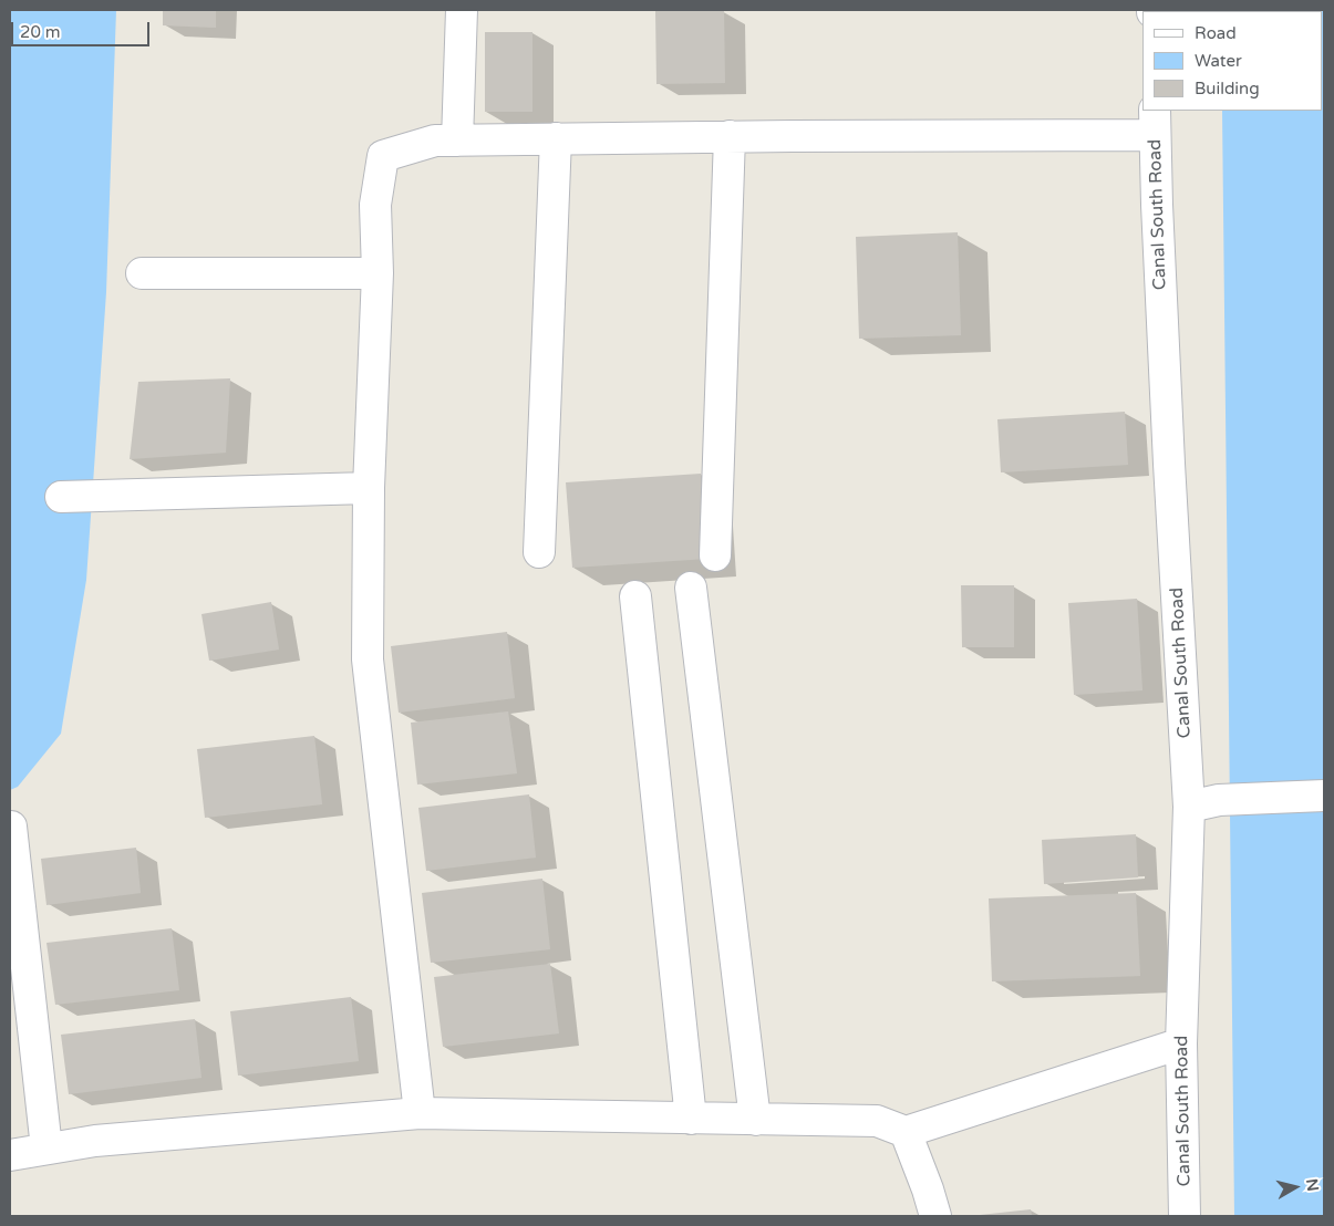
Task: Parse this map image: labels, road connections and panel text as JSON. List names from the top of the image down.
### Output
{
  "streets": {
    "street": ["Canal South Road"]
  },
  "legend": ["Road", "Water", "Building"],
  "scale_bar": "20 m",
  "north": "right"
}
